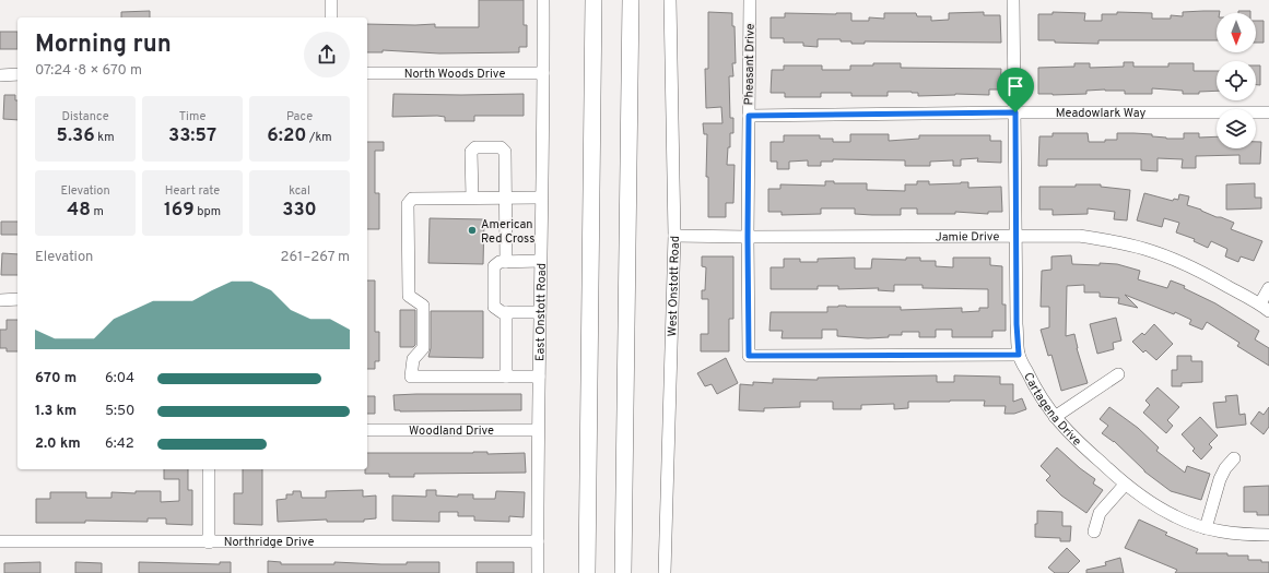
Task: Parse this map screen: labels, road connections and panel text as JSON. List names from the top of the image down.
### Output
{
  "streets": {
    "street": [
      "Pheasant Drive",
      "North Woods Drive",
      "Meadowlark Way",
      "Jamie Drive",
      "West Onstott Road",
      "East Onstott Road",
      "Cartagena Drive",
      "Woodland Drive",
      "Northridge Drive"
    ]
  },
  "crossings": [
    ["Pheasant Drive", "Meadowlark Way"],
    ["Pheasant Drive", "Jamie Drive"],
    ["Pheasant Drive", "Cartagena Drive"],
    ["North Woods Drive", "East Onstott Road"],
    ["Meadowlark Way", "Cartagena Drive"],
    ["Jamie Drive", "West Onstott Road"],
    ["Jamie Drive", "Cartagena Drive"],
    ["East Onstott Road", "Woodland Drive"],
    ["East Onstott Road", "Northridge Drive"]
  ],
  "places": ["American Red Cross"],
  "north": "bottom",
  "page": {
    "heading": ["Morning run", "07:24 · 8 × 670 m"],
    "stats": [
      ["Distance", "5.36 km"],
      ["Time", "33:57"],
      ["Pace", "6:20 /km"],
      ["Elevation", "48 m"],
      ["Heart rate", "169 bpm"],
      ["kcal", "330"]
    ],
    "chart": ["Elevation", "261–267 m"],
    "list": [
      {
        "name": "670 m",
        "note": "6:04"
      },
      {
        "name": "1.3 km",
        "note": "5:50"
      },
      {
        "name": "2.0 km",
        "note": "6:42"
      }
    ]
  }
}
